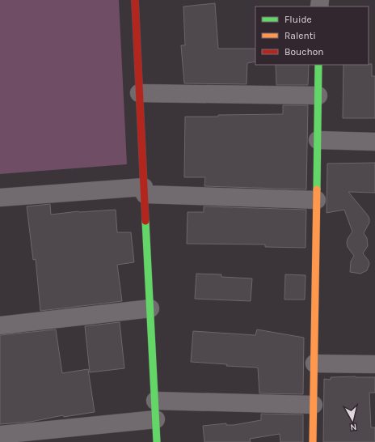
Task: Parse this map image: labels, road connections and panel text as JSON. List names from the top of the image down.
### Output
{
  "legend": ["Fluide", "Ralenti", "Bouchon"],
  "north": "bottom"
}
